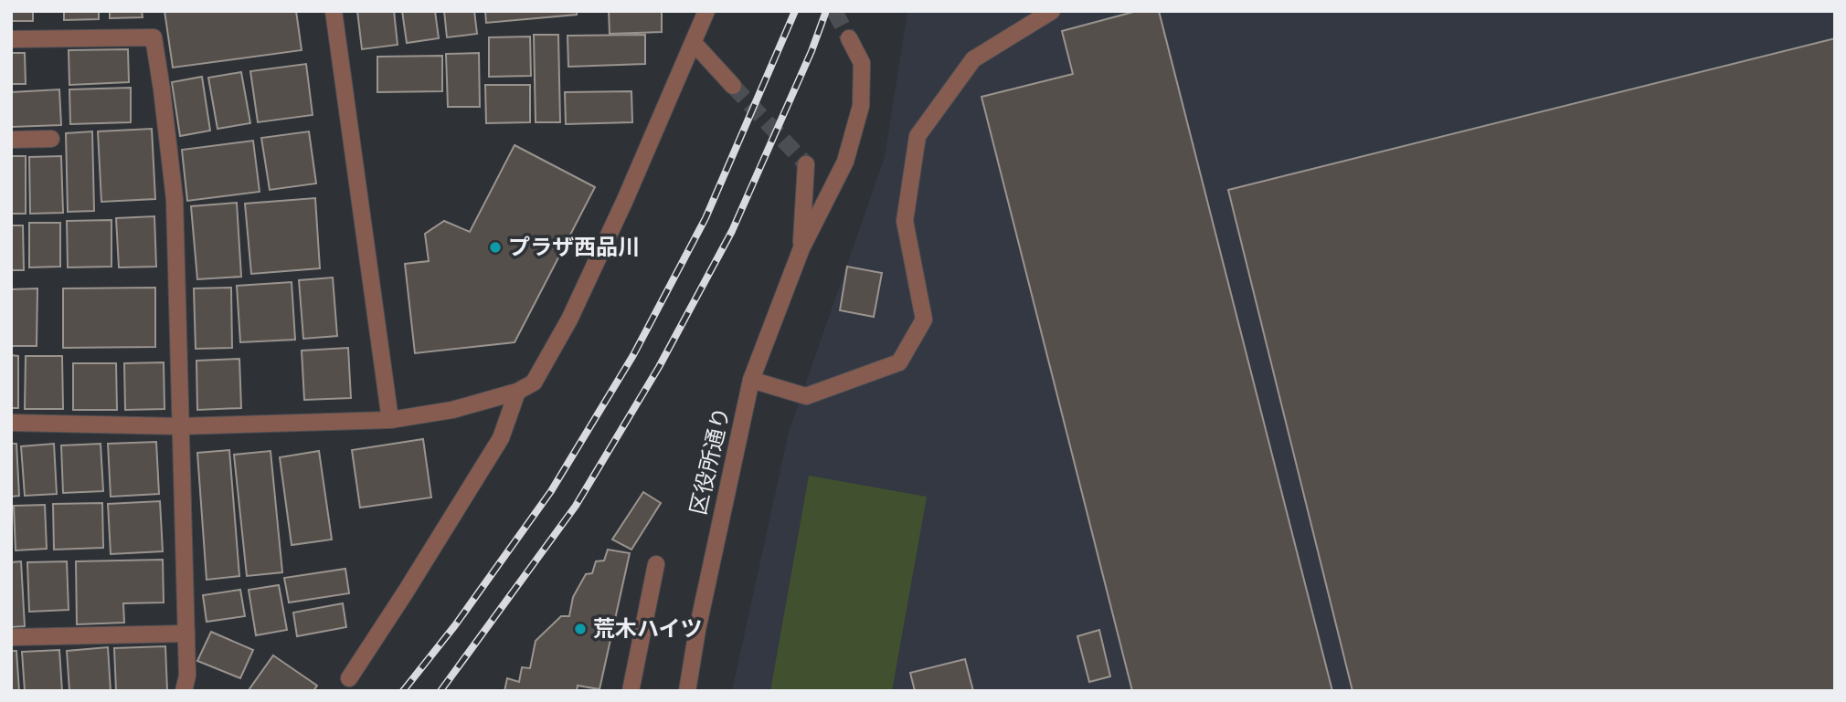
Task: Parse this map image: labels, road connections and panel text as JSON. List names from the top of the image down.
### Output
{
  "streets": {
    "street": ["区役所通り"]
  },
  "places": ["プラザ西品川", "荒木ハイツ"]
}
